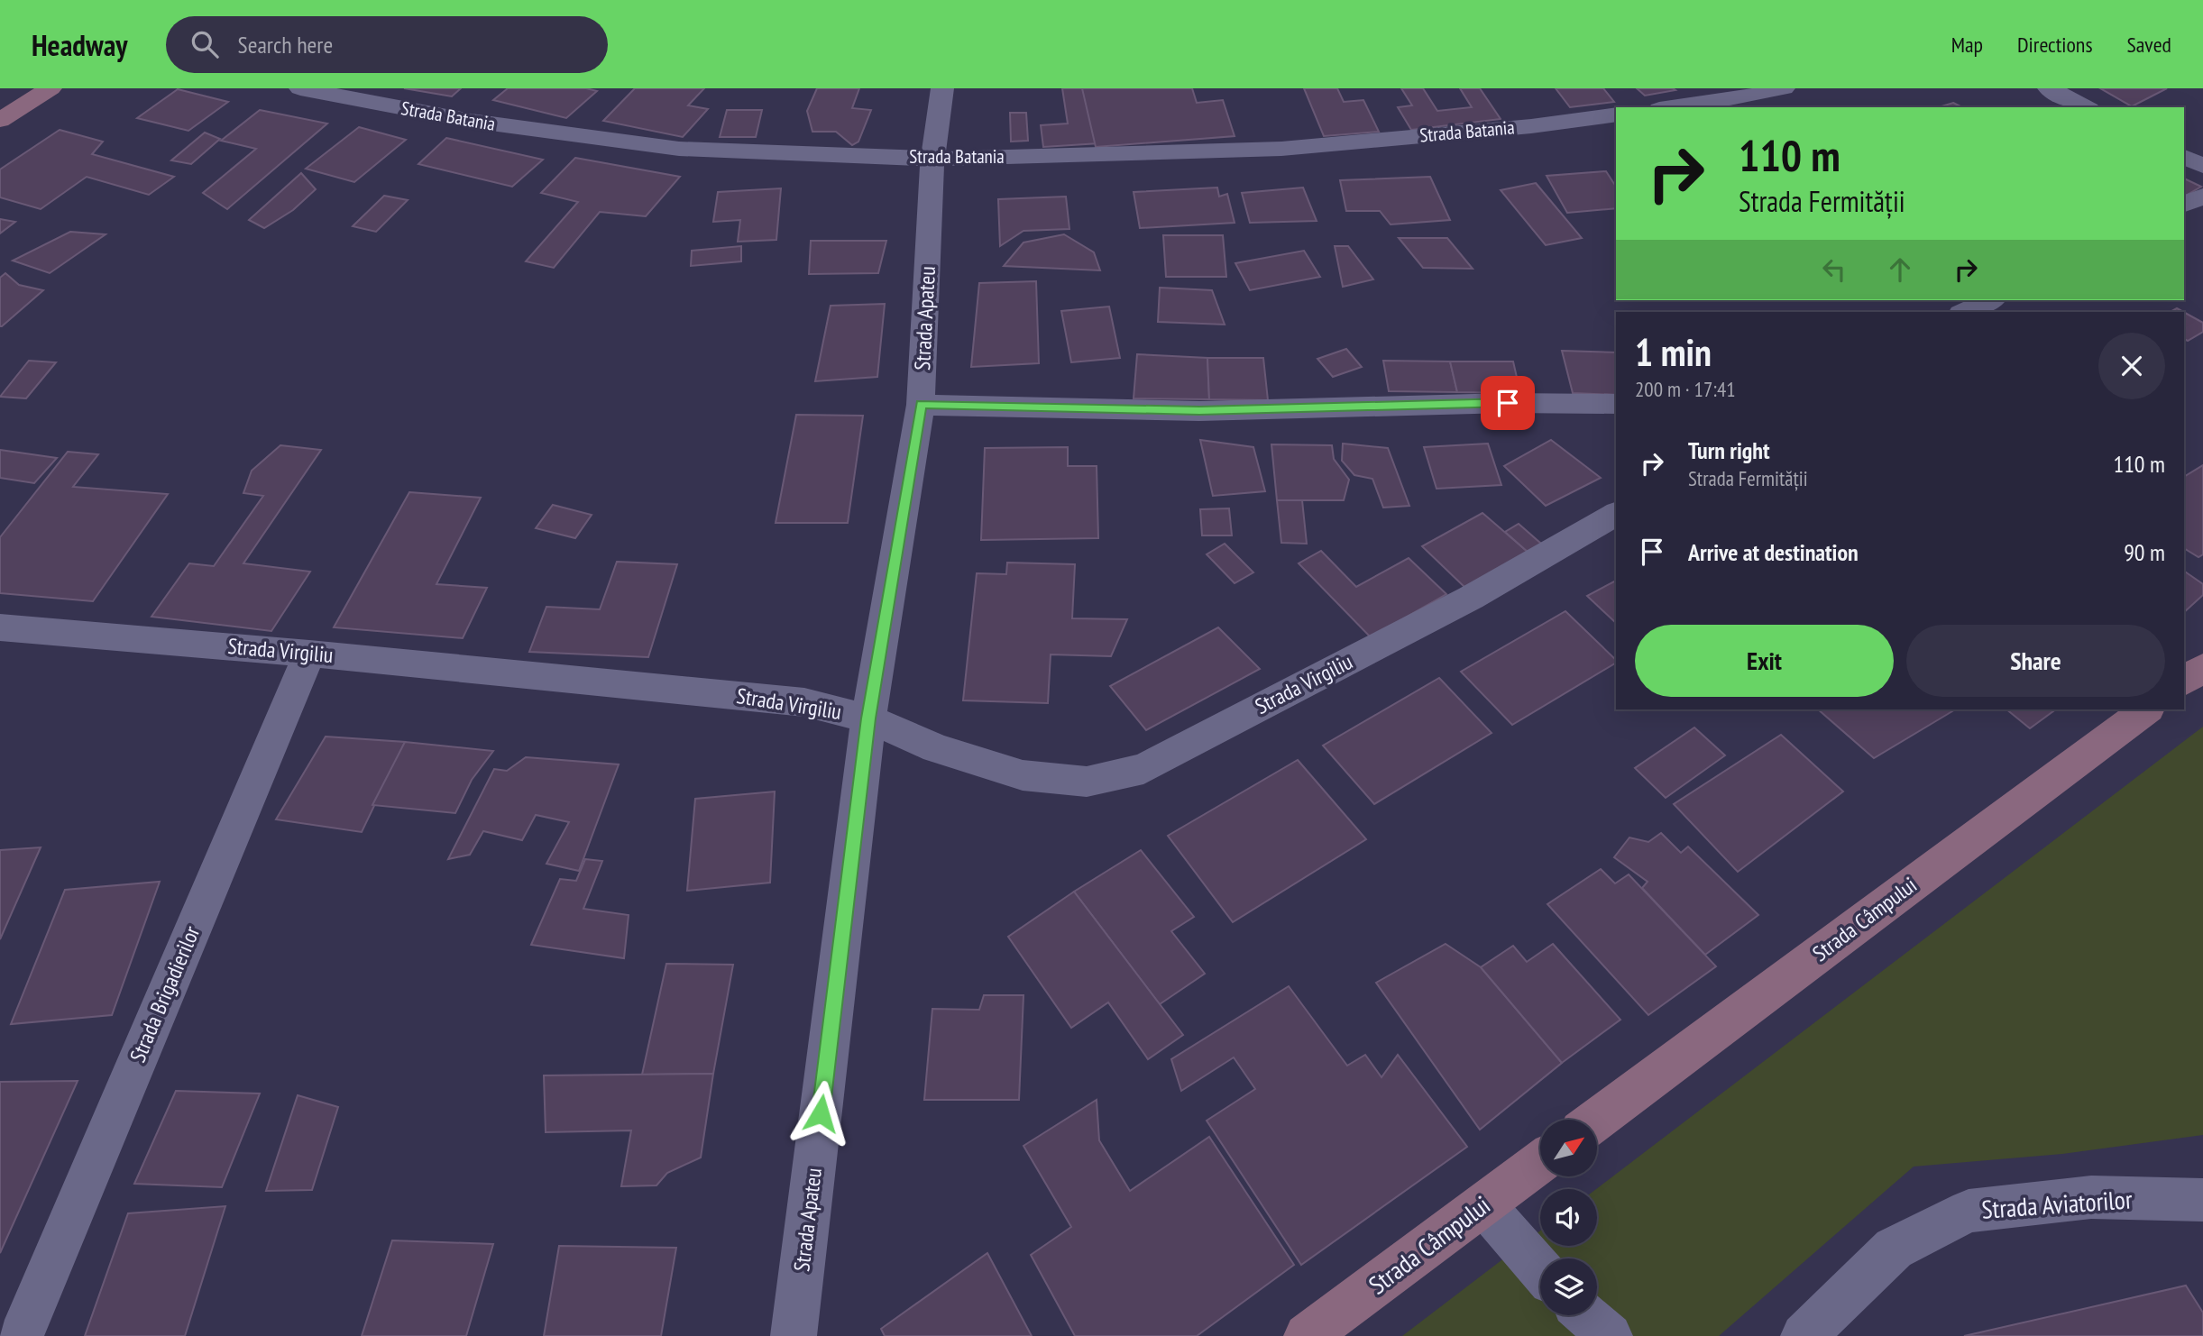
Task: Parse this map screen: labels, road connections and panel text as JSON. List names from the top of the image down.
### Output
{
  "streets": {
    "street": [
      "Strada Batania",
      "Strada Apateu",
      "Strada Virgiliu",
      "Strada Câmpului",
      "Strada Brigadierilor",
      "Strada Aviatorilor"
    ]
  },
  "crossings": [
    ["Strada Batania", "Strada Apateu"],
    ["Strada Apateu", "Strada Virgiliu"],
    ["Strada Virgiliu", "Strada Brigadierilor"]
  ],
  "north": "top right",
  "page": {
    "header": "Headway",
    "search": "Search here",
    "nav": ["Map", "Directions", "Saved"],
    "turn": ["110 m", "Strada Fermității"],
    "heading": ["1 min", "200 m · 17:41"],
    "list": [
      {
        "name": "Turn right",
        "note": "Strada Fermității",
        "value": "110 m"
      },
      {
        "name": "Arrive at destination",
        "value": "90 m"
      }
    ],
    "buttons": ["Exit", "Share"]
  }
}
